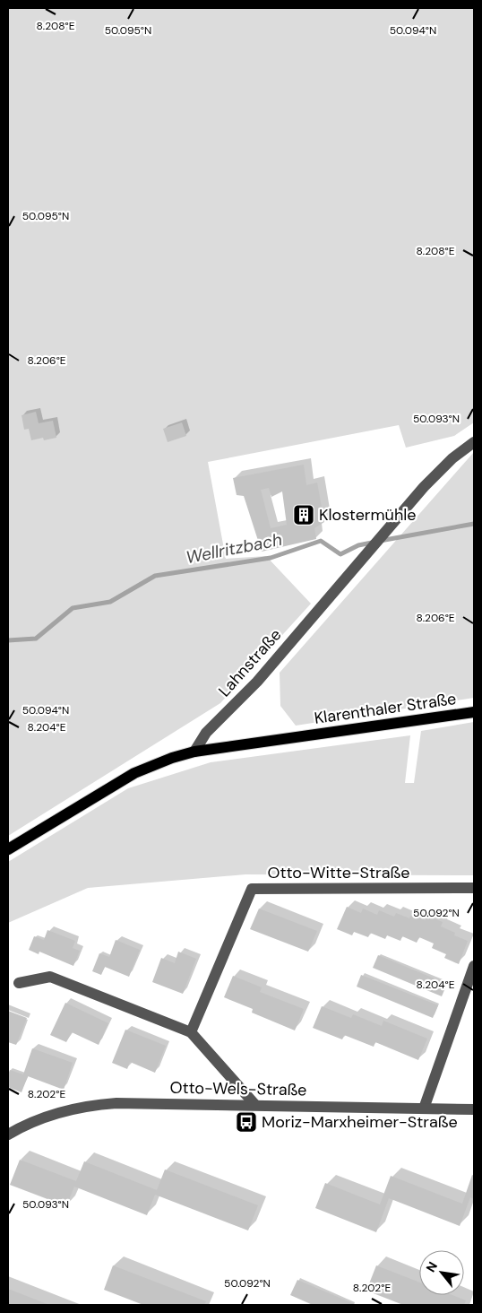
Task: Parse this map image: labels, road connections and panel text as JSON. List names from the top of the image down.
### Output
{
  "streets": {
    "main road": ["Klarenthaler Straße"],
    "street": ["Lahnstraße", "Otto-Witte-Straße", "Otto-Wels-Straße"]
  },
  "crossings": [
    ["Lahnstraße", "Klarenthaler Straße"]
  ],
  "water": ["Wellritzbach"],
  "places": {
    "building": ["Klostermühle"],
    "bus stop": ["Moriz-Marxheimer-Straße"]
  },
  "north": "top left",
  "coordinates": [
    "8.208°E",
    "50.095°N",
    "50.094°N",
    "8.206°E",
    "50.093°N",
    "8.204°E",
    "50.092°N",
    "8.202°E"
  ]
}
